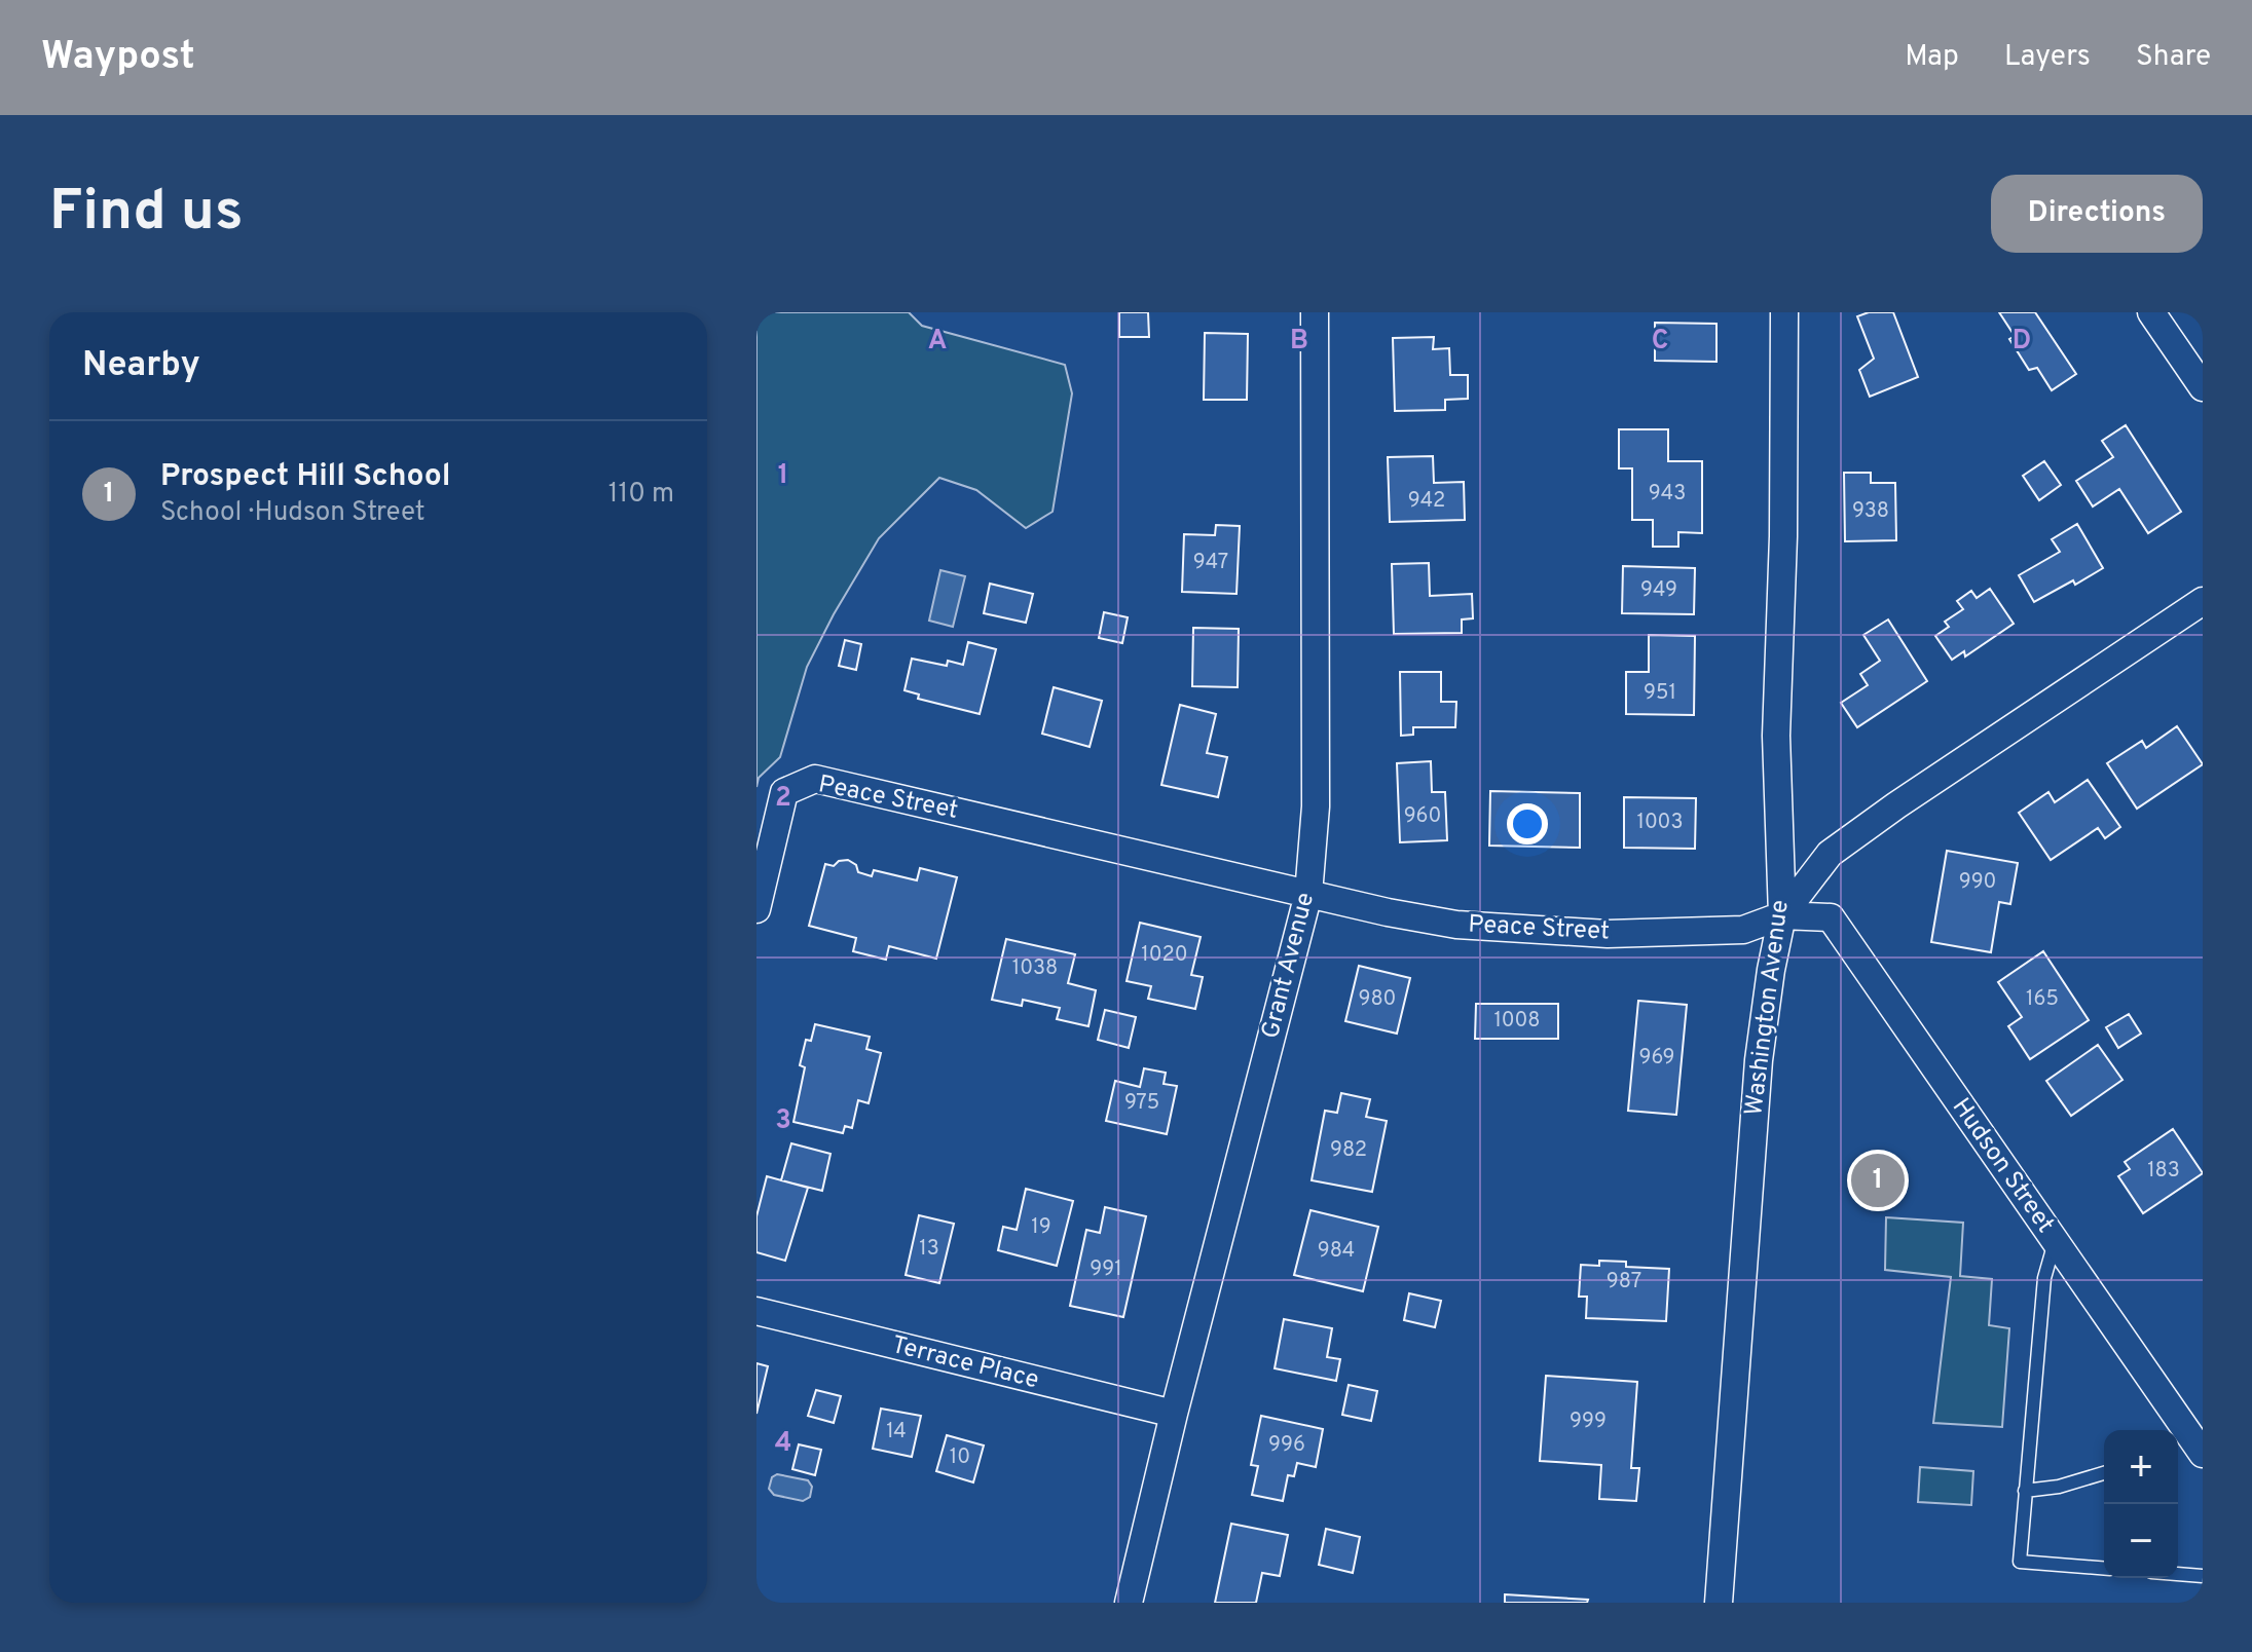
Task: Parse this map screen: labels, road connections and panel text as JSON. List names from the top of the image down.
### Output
{
  "streets": {
    "street": [
      "Peace Street",
      "Grant Avenue",
      "Washington Avenue",
      "Hudson Street",
      "Terrace Place"
    ]
  },
  "crossings": [
    ["Peace Street", "Grant Avenue"],
    ["Peace Street", "Washington Avenue"],
    ["Peace Street", "Hudson Street"],
    ["Grant Avenue", "Terrace Place"],
    ["Washington Avenue", "Hudson Street"]
  ],
  "house_numbers": [
    "943",
    "942",
    "938",
    "947",
    "949",
    "951",
    "960",
    "1003",
    "990",
    "1020",
    "1038",
    "980",
    "165",
    "1008",
    "969",
    "975",
    "982",
    "183",
    "19",
    "13",
    "984",
    "991",
    "987",
    "999",
    "14",
    "996",
    "10"
  ],
  "page": {
    "header": "Waypost",
    "nav": ["Map", "Layers", "Share"],
    "buttons": "Directions",
    "title": "Find us",
    "heading": "Nearby",
    "list": [
      {
        "mark": "1",
        "name": "Prospect Hill School",
        "note": "School · Hudson Street",
        "value": "110 m"
      }
    ],
    "pins": "1",
    "map_buttons": ["+", "−"]
  },
  "grid": {
    "columns": [
      "A",
      "B",
      "C",
      "D"
    ],
    "rows": [
      "1",
      "2",
      "3",
      "4"
    ]
  }
}
